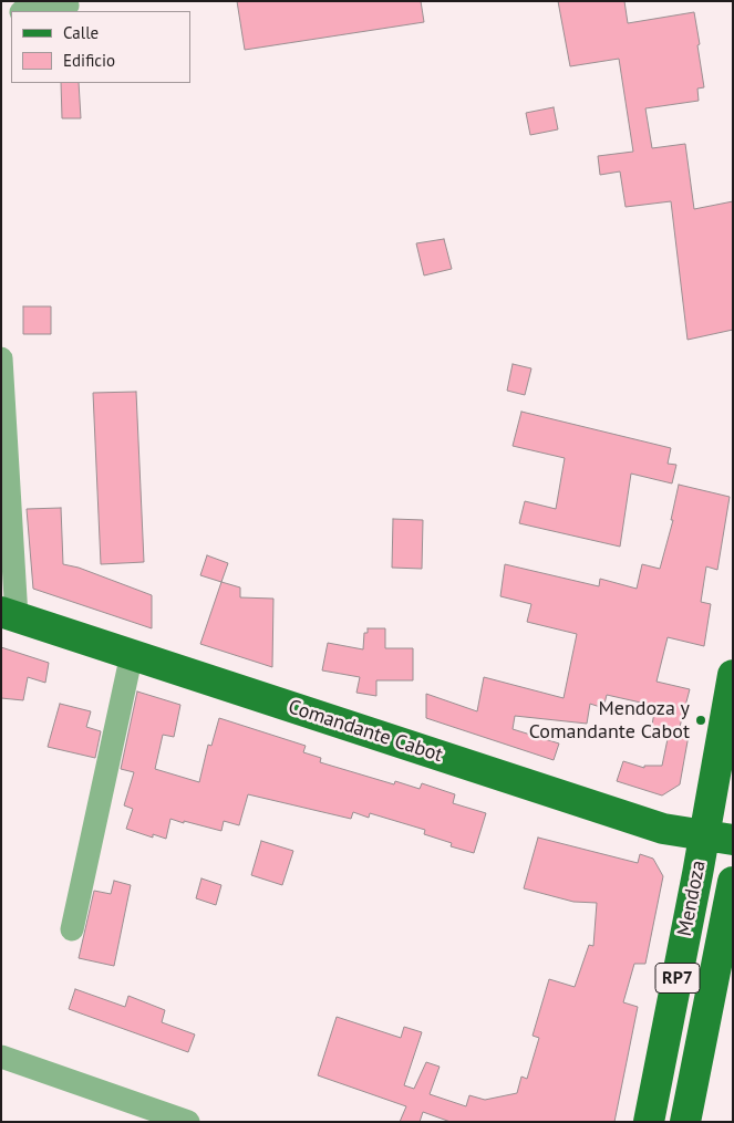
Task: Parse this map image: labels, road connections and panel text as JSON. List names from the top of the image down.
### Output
{
  "streets": {
    "main road": ["Comandante Cabot", "Mendoza", "RP7"]
  },
  "crossings": [
    ["Comandante Cabot", "Mendoza"]
  ],
  "places": ["Mendoza y Comandante Cabot"],
  "legend": ["Calle", "Edificio"]
}
